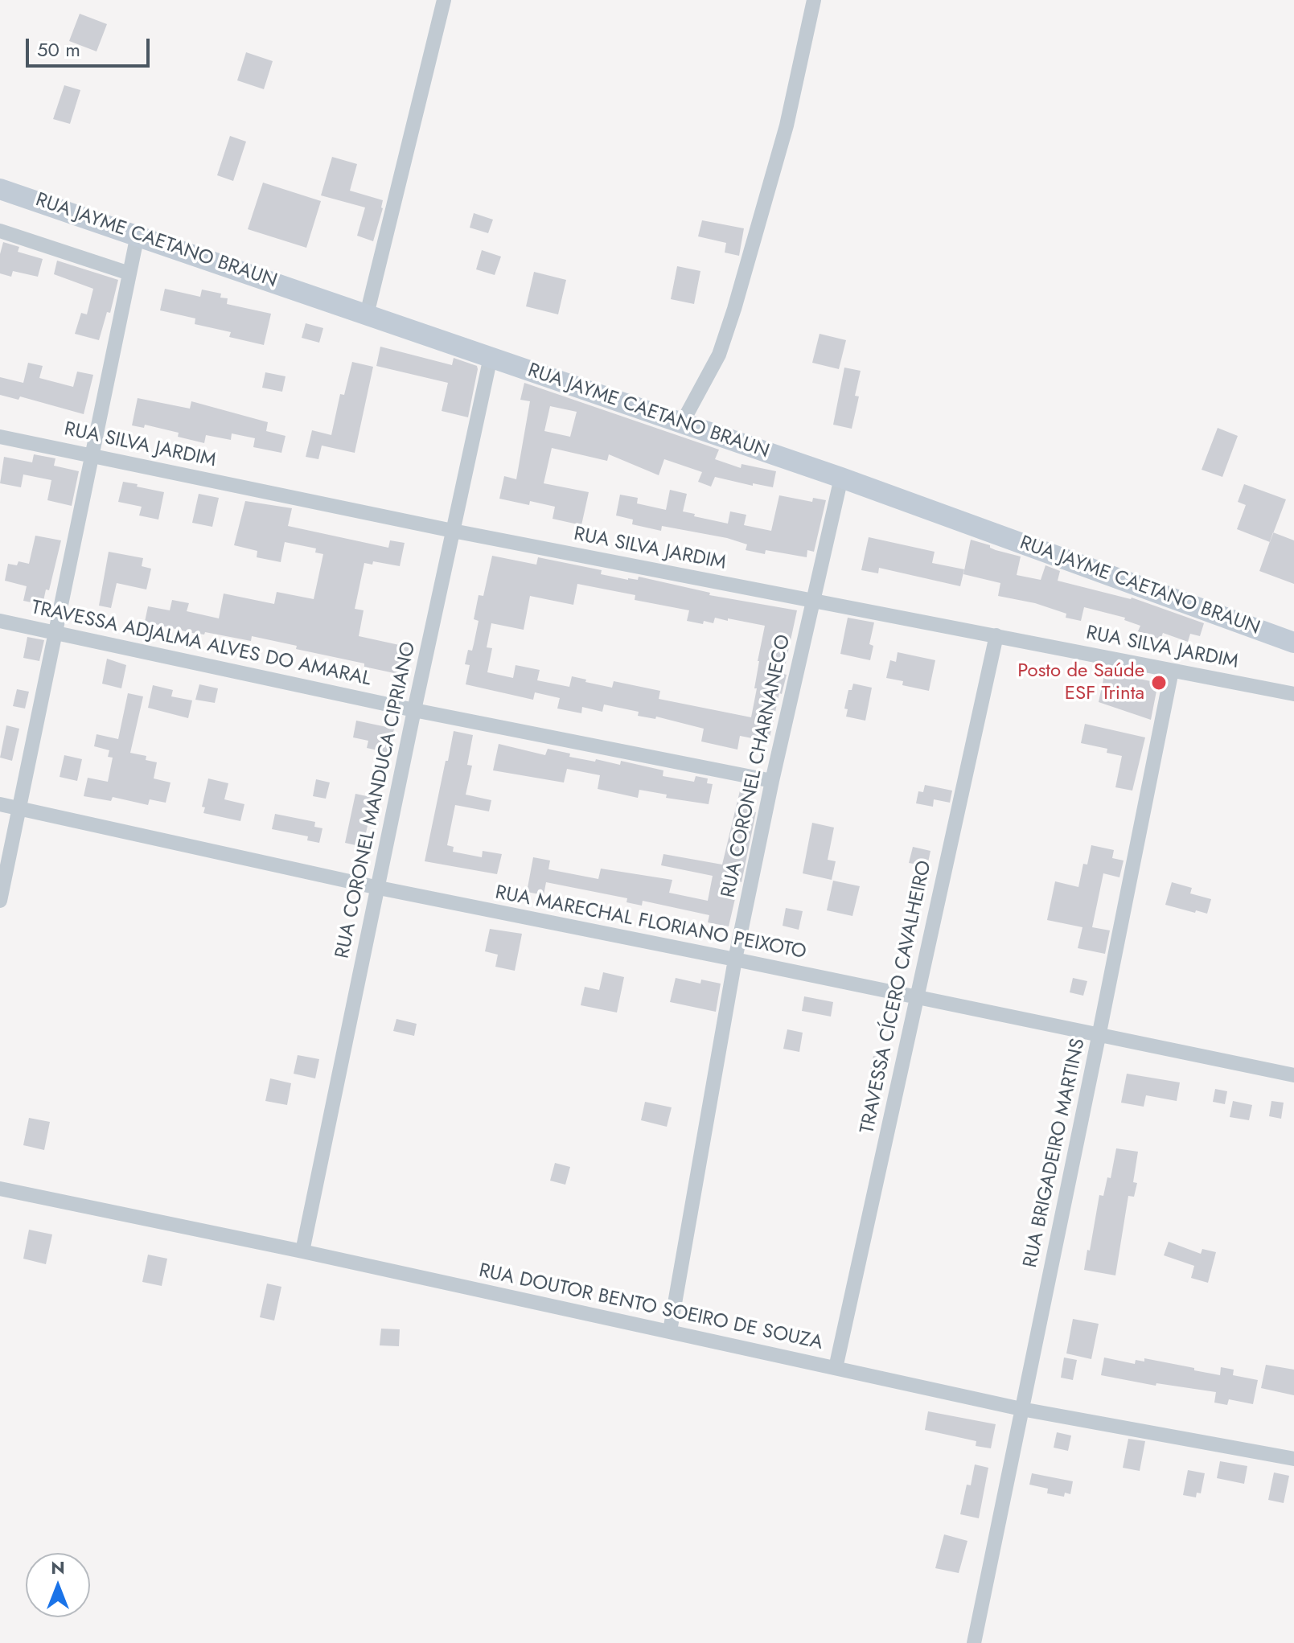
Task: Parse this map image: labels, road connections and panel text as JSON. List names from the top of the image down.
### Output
{
  "streets": {
    "street": [
      "RUA JAYME CAETANO BRAUN",
      "RUA SILVA JARDIM",
      "TRAVESSA ADJALMA ALVES DO AMARAL",
      "RUA CORONEL CHARNANECO",
      "RUA CORONEL MANDUCA CIPRIANO",
      "RUA MARECHAL FLORIANO PEIXOTO",
      "TRAVESSA CÍCERO CAVALHEIRO",
      "RUA BRIGADEIRO MARTINS",
      "RUA DOUTOR BENTO SOEIRO DE SOUZA"
    ]
  },
  "crossings": [
    ["RUA JAYME CAETANO BRAUN", "RUA CORONEL CHARNANECO"],
    ["RUA JAYME CAETANO BRAUN", "RUA CORONEL MANDUCA CIPRIANO"],
    ["RUA SILVA JARDIM", "RUA CORONEL CHARNANECO"],
    ["RUA SILVA JARDIM", "RUA CORONEL MANDUCA CIPRIANO"],
    ["RUA SILVA JARDIM", "TRAVESSA CÍCERO CAVALHEIRO"],
    ["RUA SILVA JARDIM", "RUA BRIGADEIRO MARTINS"],
    ["TRAVESSA ADJALMA ALVES DO AMARAL", "RUA CORONEL CHARNANECO"],
    ["TRAVESSA ADJALMA ALVES DO AMARAL", "RUA CORONEL MANDUCA CIPRIANO"],
    ["RUA CORONEL CHARNANECO", "RUA MARECHAL FLORIANO PEIXOTO"],
    ["RUA CORONEL CHARNANECO", "RUA DOUTOR BENTO SOEIRO DE SOUZA"],
    ["RUA CORONEL MANDUCA CIPRIANO", "RUA MARECHAL FLORIANO PEIXOTO"],
    ["RUA CORONEL MANDUCA CIPRIANO", "RUA DOUTOR BENTO SOEIRO DE SOUZA"],
    ["RUA MARECHAL FLORIANO PEIXOTO", "TRAVESSA CÍCERO CAVALHEIRO"],
    ["RUA MARECHAL FLORIANO PEIXOTO", "RUA BRIGADEIRO MARTINS"],
    ["TRAVESSA CÍCERO CAVALHEIRO", "RUA DOUTOR BENTO SOEIRO DE SOUZA"],
    ["RUA BRIGADEIRO MARTINS", "RUA DOUTOR BENTO SOEIRO DE SOUZA"]
  ],
  "places": ["Posto de Saúde ESF Trinta"],
  "scale_bar": "50 m",
  "north": "top"
}
